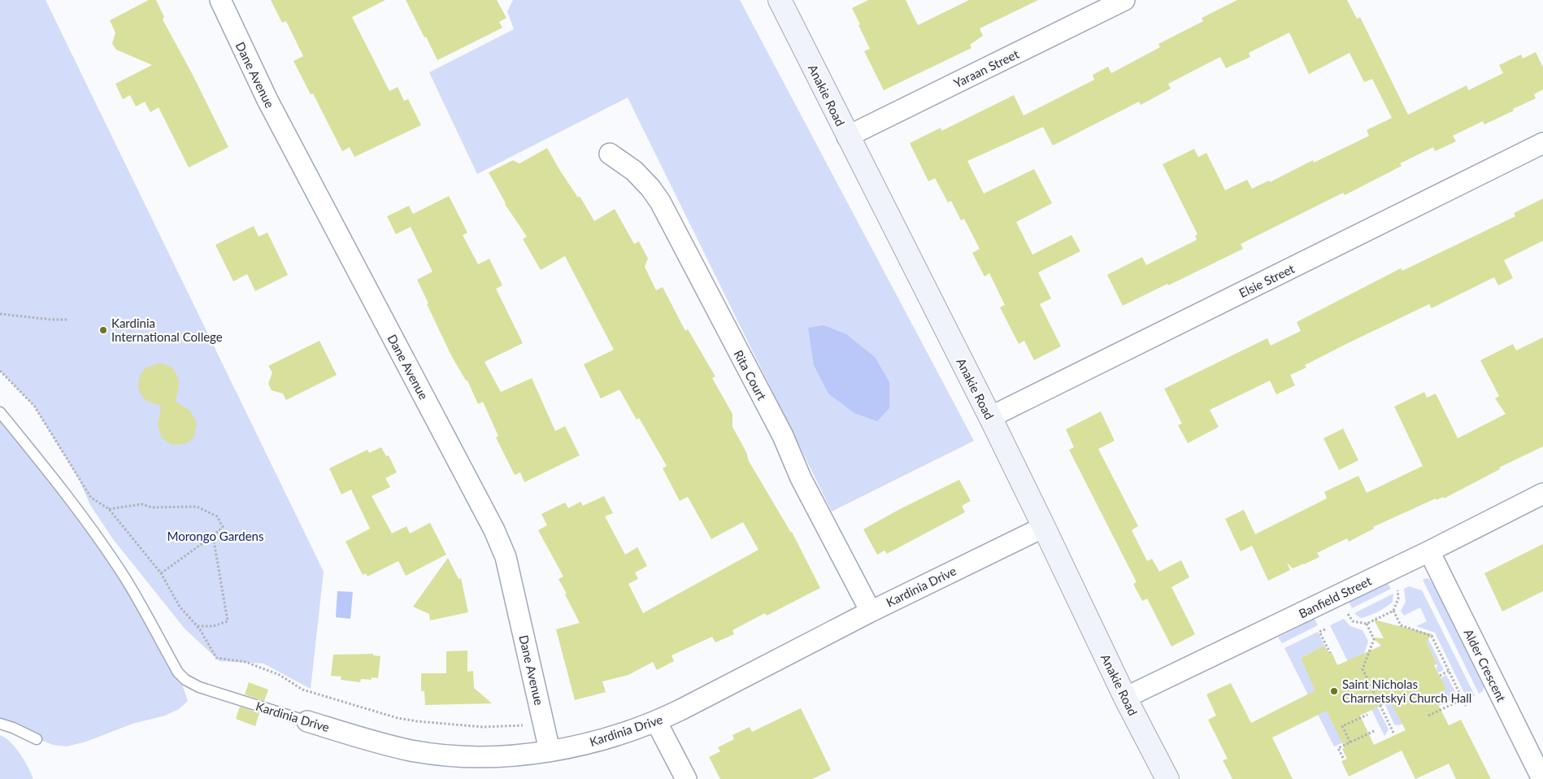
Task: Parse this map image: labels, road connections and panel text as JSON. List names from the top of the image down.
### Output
{
  "streets": {
    "main road": ["Anakie Road"],
    "street": [
      "Yaraan Street",
      "Dane Avenue",
      "Elsie Street",
      "Rita Court",
      "Kardinia Drive",
      "Banfield Street",
      "Alder Crescent"
    ]
  },
  "crossings": [
    ["Yaraan Street", "Anakie Road"],
    ["Dane Avenue", "Kardinia Drive"],
    ["Anakie Road", "Elsie Street"],
    ["Anakie Road", "Kardinia Drive"],
    ["Anakie Road", "Banfield Street"],
    ["Rita Court", "Kardinia Drive"],
    ["Banfield Street", "Alder Crescent"]
  ],
  "parks": ["Morongo Gardens"],
  "places": ["Kardinia International College", "Saint Nicholas Charnetskyi Church Hall"]
}
